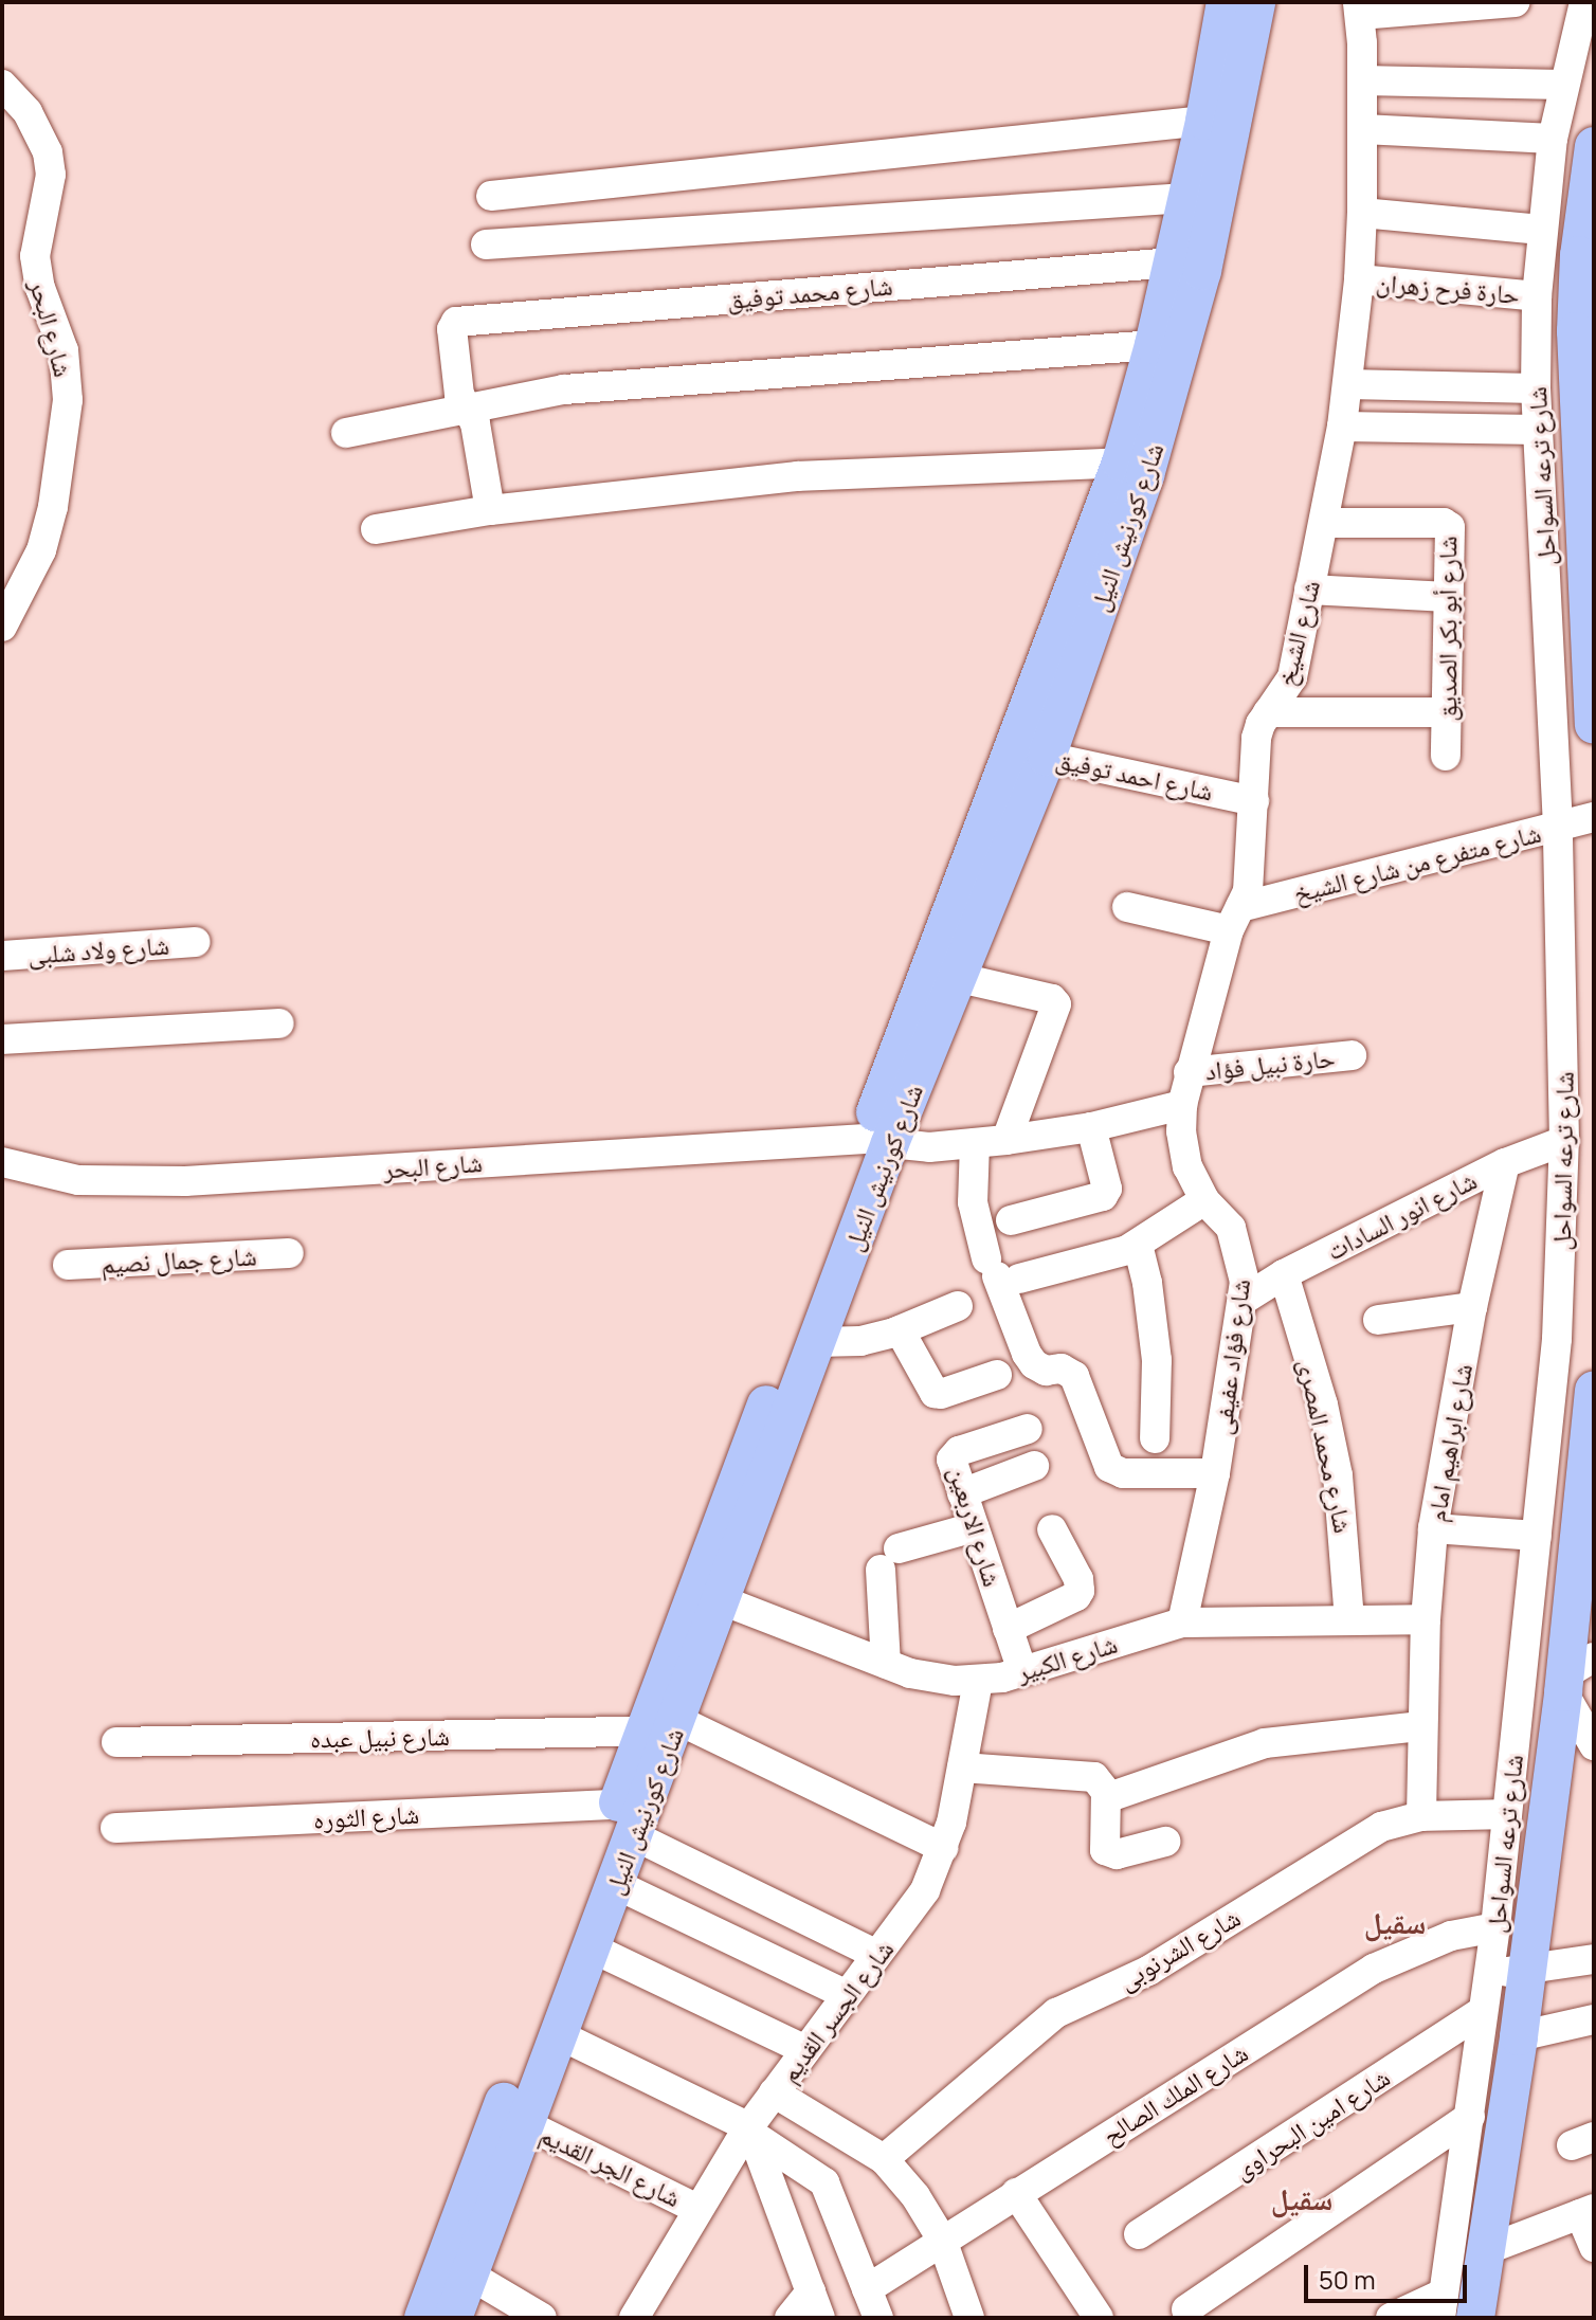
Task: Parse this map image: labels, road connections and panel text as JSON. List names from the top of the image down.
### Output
{
  "streets": {
    "main road": ["شارع ترعه السواحل", "شارع كورنيش النيل"],
    "street": [
      "حارة فرح زهران",
      "شارع محمد توفيق",
      "شارع البحر",
      "شارع أبو بكر الصديق",
      "شارع الشيخ",
      "شارع احمد توفيق",
      "شارع متفرع من شارع الشيخ",
      "شارع ولاد شلبى",
      "حارة نبيل فؤاد",
      "شارع انور السادات",
      "شارع جمال نصيم",
      "شارع فؤاد عفيفى",
      "شارع ابراهيم امام",
      "شارع محمد المصرى",
      "شارع الاربعين",
      "شارع الكبير",
      "شارع نبيل عبده",
      "شارع الثوره",
      "شارع الشرنوبى",
      "شارع الجسر القديم",
      "شارع الملك الصالح",
      "شارع امين البحراوى",
      "شارع الجر القديم"
    ]
  },
  "crossings": [
    ["حارة فرح زهران", "شارع ترعه السواحل"],
    ["حارة فرح زهران", "شارع الشيخ"],
    ["شارع محمد توفيق", "شارع كورنيش النيل"],
    ["شارع البحر", "شارع كورنيش النيل"],
    ["شارع ترعه السواحل", "شارع متفرع من شارع الشيخ"],
    ["شارع ترعه السواحل", "شارع انور السادات"],
    ["شارع ترعه السواحل", "شارع الشرنوبى"],
    ["شارع ترعه السواحل", "شارع الملك الصالح"],
    ["شارع ترعه السواحل", "شارع امين البحراوى"],
    ["شارع كورنيش النيل", "شارع احمد توفيق"],
    ["شارع كورنيش النيل", "شارع الكبير"],
    ["شارع كورنيش النيل", "شارع نبيل عبده"],
    ["شارع كورنيش النيل", "شارع الثوره"],
    ["شارع كورنيش النيل", "شارع الجر القديم"],
    ["شارع أبو بكر الصديق", "شارع الشيخ"],
    ["شارع الشيخ", "شارع احمد توفيق"],
    ["شارع الشيخ", "شارع متفرع من شارع الشيخ"],
    ["شارع الشيخ", "حارة نبيل فؤاد"],
    ["شارع الشيخ", "شارع فؤاد عفيفى"],
    ["شارع انور السادات", "شارع فؤاد عفيفى"],
    ["شارع انور السادات", "شارع ابراهيم امام"],
    ["شارع انور السادات", "شارع محمد المصرى"],
    ["شارع فؤاد عفيفى", "شارع الكبير"],
    ["شارع ابراهيم امام", "شارع الكبير"],
    ["شارع ابراهيم امام", "شارع الشرنوبى"],
    ["شارع محمد المصرى", "شارع الكبير"],
    ["شارع الاربعين", "شارع الكبير"],
    ["شارع الكبير", "شارع الجسر القديم"],
    ["شارع الجسر القديم", "شارع الجر القديم"]
  ],
  "districts": ["سقيل", "سقيل"],
  "scale_bar": "50 m"
}
